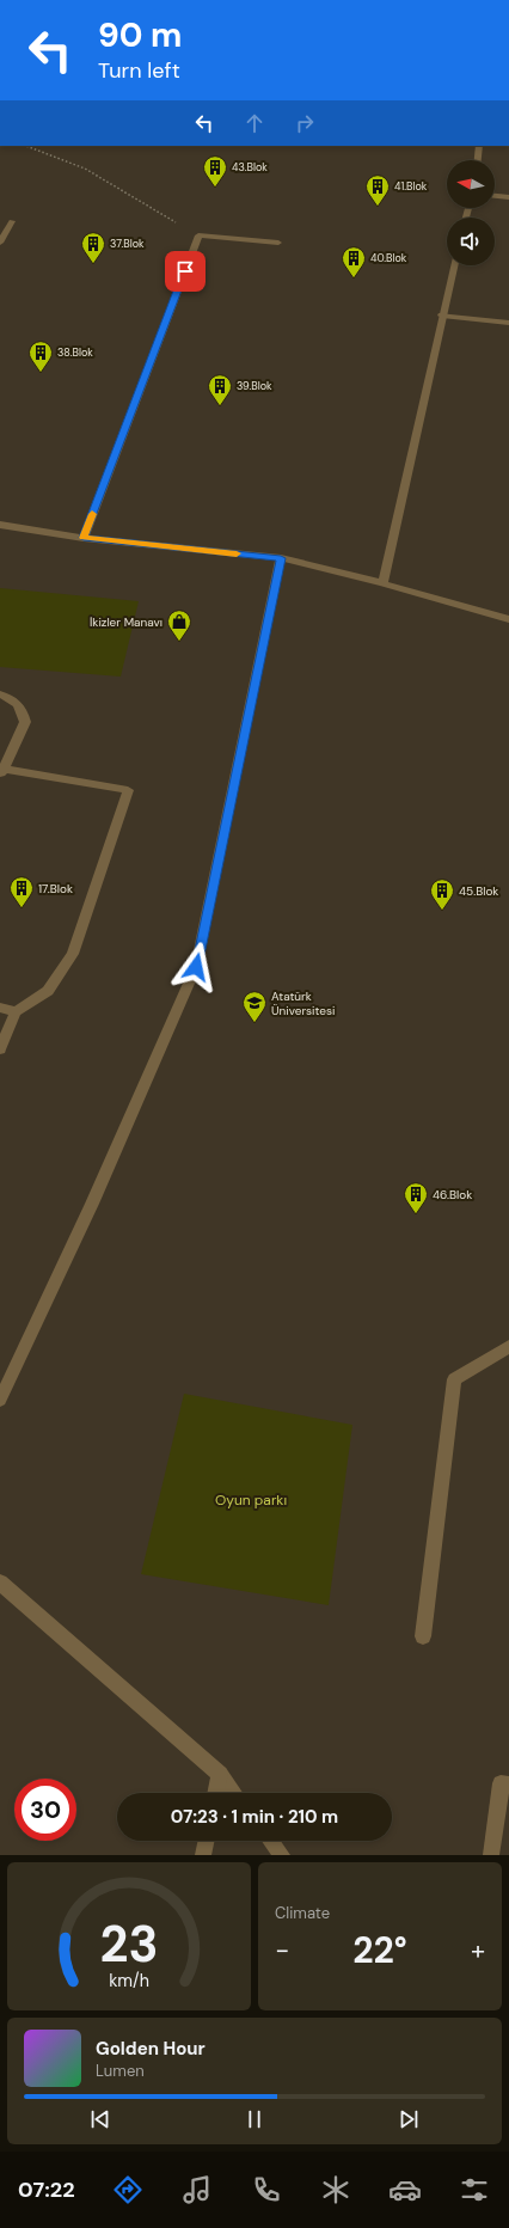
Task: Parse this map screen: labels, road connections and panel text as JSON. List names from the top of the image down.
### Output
{
  "parks": ["Oyun parkı"],
  "places": {
    "building": [
      "43.Blok",
      "41.Blok",
      "37.Blok",
      "40.Blok",
      "38.Blok",
      "39.Blok",
      "17.Blok",
      "45.Blok",
      "46.Blok"
    ],
    "shop": ["İkizler Manavı"],
    "school or university": ["Atatürk Üniversitesi"]
  },
  "north": "left",
  "page": {
    "turn": ["90 m", "Turn left"],
    "limit": "30",
    "trip": "07:23 · 1 min · 210 m",
    "tile": "Climate",
    "heat": ["−", "22°", "+"],
    "song": ["Golden Hour", "Lumen"],
    "tabs": "07:22",
    "gauge": ["23", "km/h"]
  }
}
